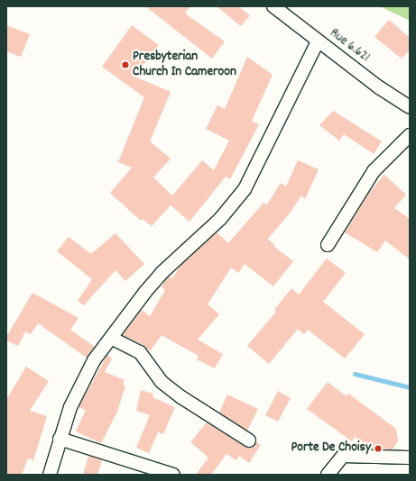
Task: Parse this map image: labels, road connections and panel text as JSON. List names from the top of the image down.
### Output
{
  "streets": {
    "street": ["Rue 6.621"]
  },
  "places": ["Presbyterian Church In Cameroon", "Porte De Choisy"]
}
